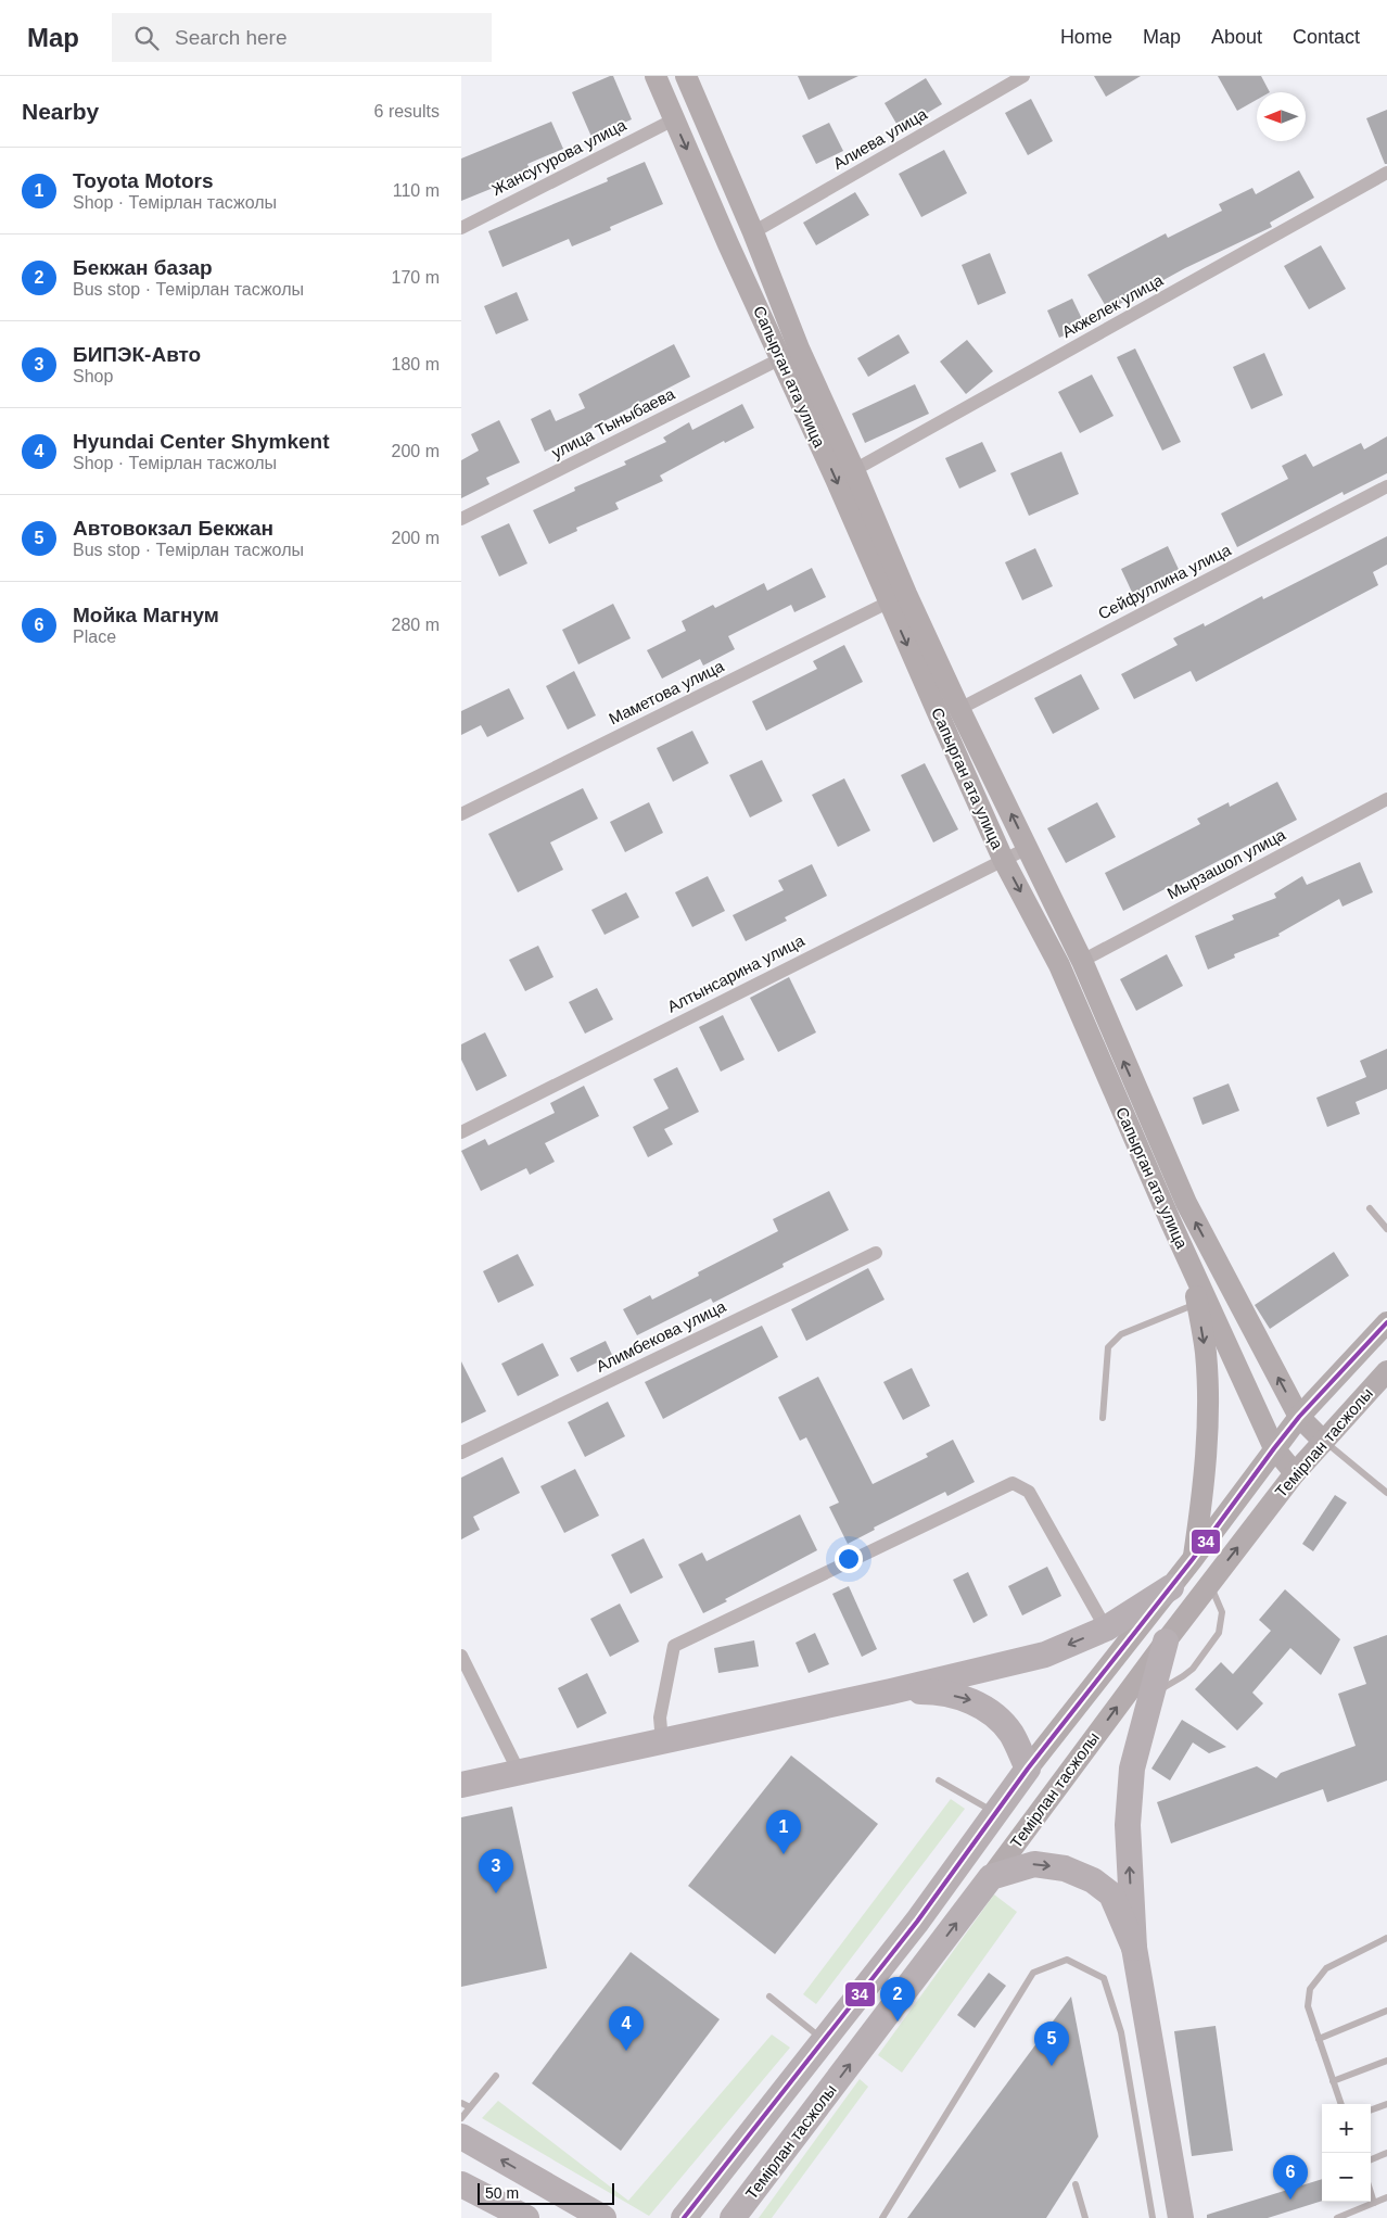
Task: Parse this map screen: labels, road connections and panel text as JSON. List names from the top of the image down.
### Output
{
  "streets": {
    "highway": ["Темірлан тасжолы"],
    "main road": ["Сапырган ата улица"],
    "street": [
      "Алиева улица",
      "Жансугурова улица",
      "Акжелек улица",
      "улица Тыныбаева",
      "Сейфуллина улица",
      "Маметова улица",
      "Мырзашол улица",
      "Алтынсарина улица",
      "Алимбекова улица"
    ]
  },
  "crossings": [
    ["Алиева улица", "Сапырган ата улица"],
    ["Жансугурова улица", "Сапырган ата улица"],
    ["Акжелек улица", "Сапырган ата улица"],
    ["Сапырган ата улица", "улица Тыныбаева"],
    ["Сапырган ата улица", "Сейфуллина улица"],
    ["Сапырган ата улица", "Маметова улица"],
    ["Сапырган ата улица", "Мырзашол улица"],
    ["Сапырган ата улица", "Алтынсарина улица"],
    ["Сапырган ата улица", "Темірлан тасжолы"]
  ],
  "lines": ["transit line 34"],
  "scale_bar": "50 m",
  "north": "left",
  "page": {
    "header": "Map",
    "search": "Search here",
    "nav": [
      "Home",
      "Map",
      "About",
      "Contact"
    ],
    "heading": ["Nearby", "6 results"],
    "list": [
      {
        "mark": "1",
        "name": "Toyota Motors",
        "note": "Shop · Темірлан тасжолы",
        "value": "110 m"
      },
      {
        "mark": "2",
        "name": "Бекжан базар",
        "note": "Bus stop · Темірлан тасжолы",
        "value": "170 m"
      },
      {
        "mark": "3",
        "name": "БИПЭК-Авто",
        "note": "Shop",
        "value": "180 m"
      },
      {
        "mark": "4",
        "name": "Hyundai Center Shymkent",
        "note": "Shop · Темірлан тасжолы",
        "value": "200 m"
      },
      {
        "mark": "5",
        "name": "Автовокзал Бекжан",
        "note": "Bus stop · Темірлан тасжолы",
        "value": "200 m"
      },
      {
        "mark": "6",
        "name": "Мойка Магнум",
        "note": "Place",
        "value": "280 m"
      }
    ],
    "pins": [
      "1",
      "3",
      "2",
      "4",
      "5",
      "6"
    ],
    "map_buttons": ["+", "−"],
    "scale": "50 m"
  }
}
